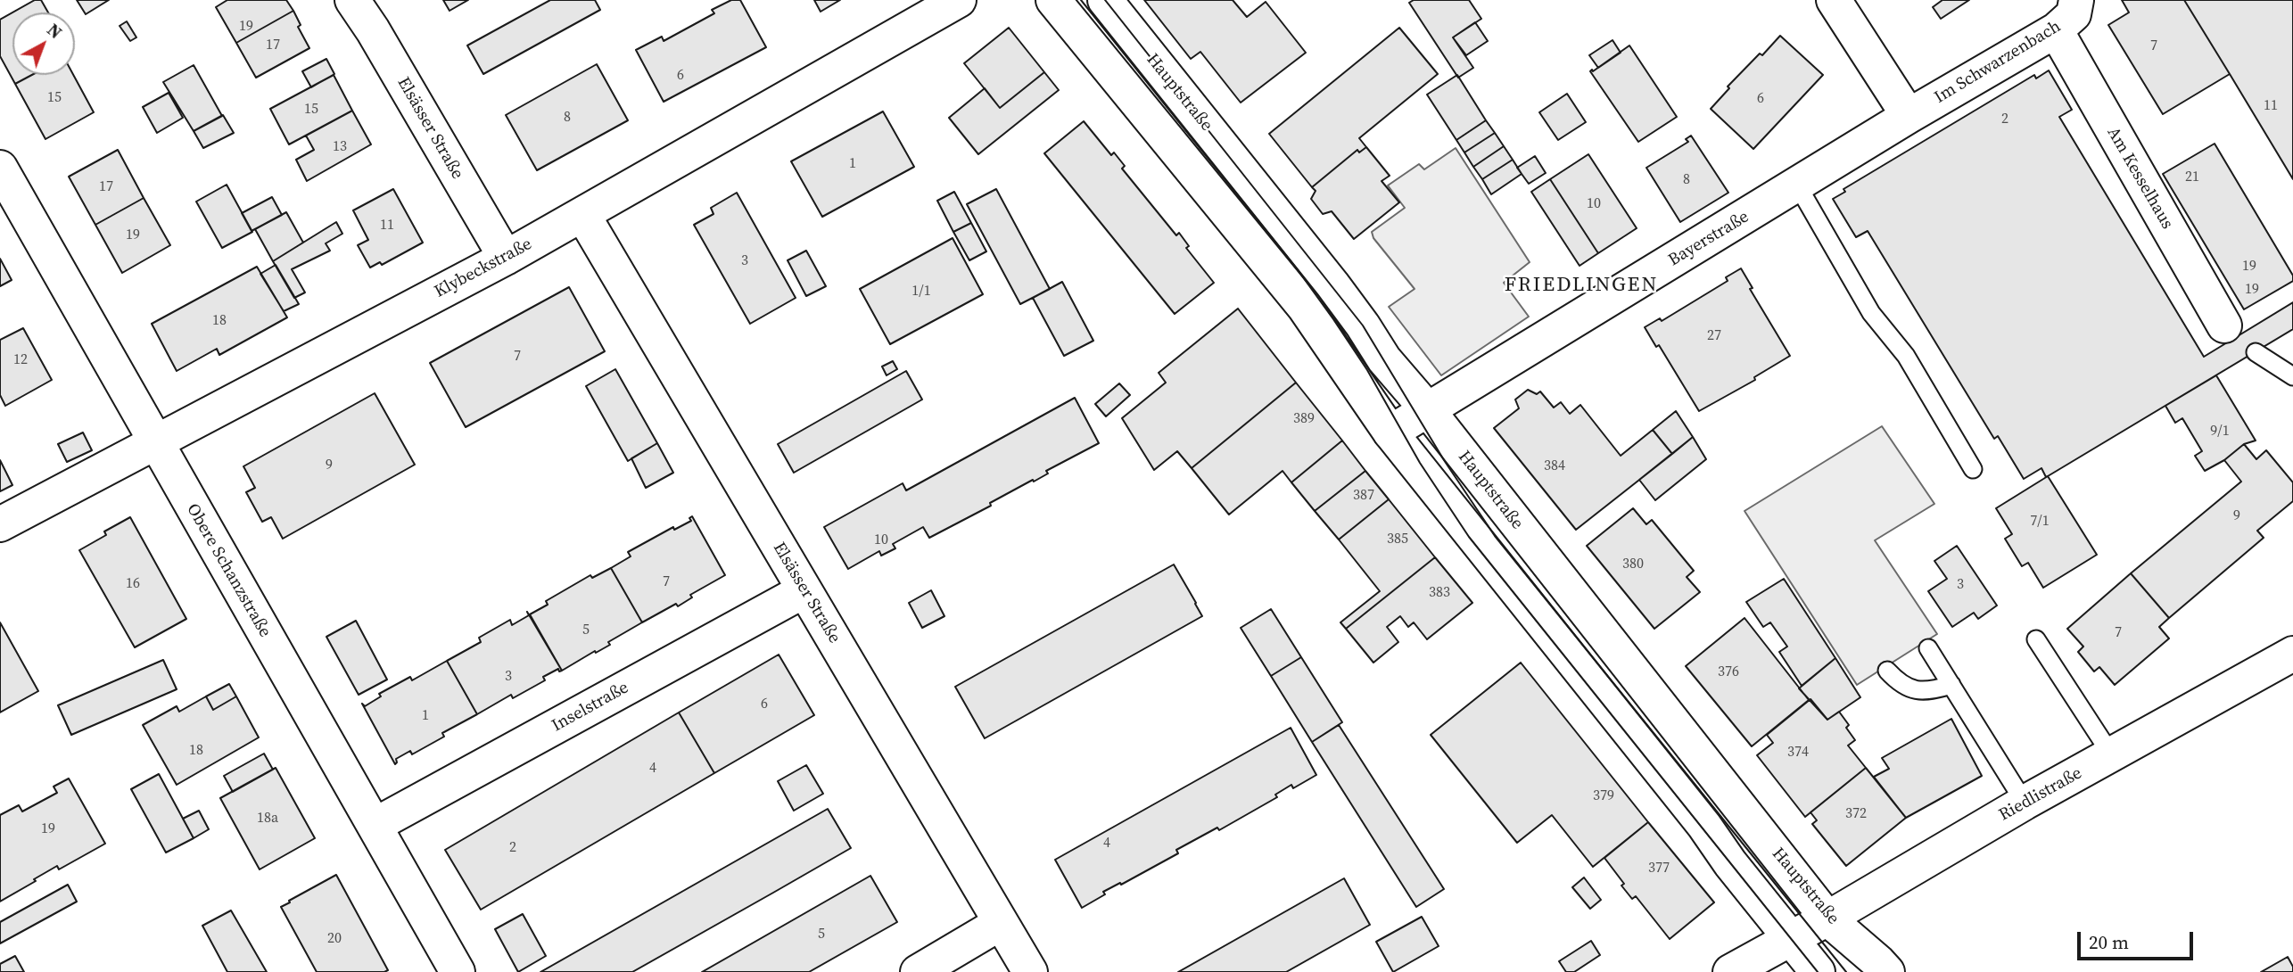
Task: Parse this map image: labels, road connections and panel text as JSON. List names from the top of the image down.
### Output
{
  "streets": {
    "street": [
      "Im Schwarzenbach",
      "Hauptstraße",
      "Elsässer Straße",
      "Am Kesselhaus",
      "Bayerstraße",
      "Klybeckstraße",
      "Obere Schanzstraße",
      "Inselstraße",
      "Riedlistraße"
    ]
  },
  "crossings": [
    ["Im Schwarzenbach", "Am Kesselhaus"],
    ["Im Schwarzenbach", "Bayerstraße"],
    ["Hauptstraße", "Bayerstraße"],
    ["Hauptstraße", "Riedlistraße"],
    ["Elsässer Straße", "Klybeckstraße"],
    ["Elsässer Straße", "Inselstraße"],
    ["Klybeckstraße", "Obere Schanzstraße"],
    ["Obere Schanzstraße", "Inselstraße"]
  ],
  "districts": ["FRIEDLINGEN"],
  "house_numbers": [
    "19",
    "17",
    "7",
    "6",
    "15",
    "6",
    "11",
    "15",
    "8",
    "2",
    "13",
    "1",
    "21",
    "8",
    "17",
    "10",
    "11",
    "19",
    "3",
    "19",
    "19",
    "1/1",
    "18",
    "27",
    "7",
    "12",
    "389",
    "9/1",
    "9",
    "384",
    "387",
    "9",
    "7/1",
    "385",
    "10",
    "380",
    "7",
    "16",
    "3",
    "383",
    "5",
    "7",
    "376",
    "3",
    "6",
    "1",
    "18",
    "374",
    "4",
    "379",
    "372",
    "18a",
    "19",
    "4",
    "2",
    "377",
    "5",
    "20"
  ],
  "scale_bar": "20 m",
  "north": "top right"
}
